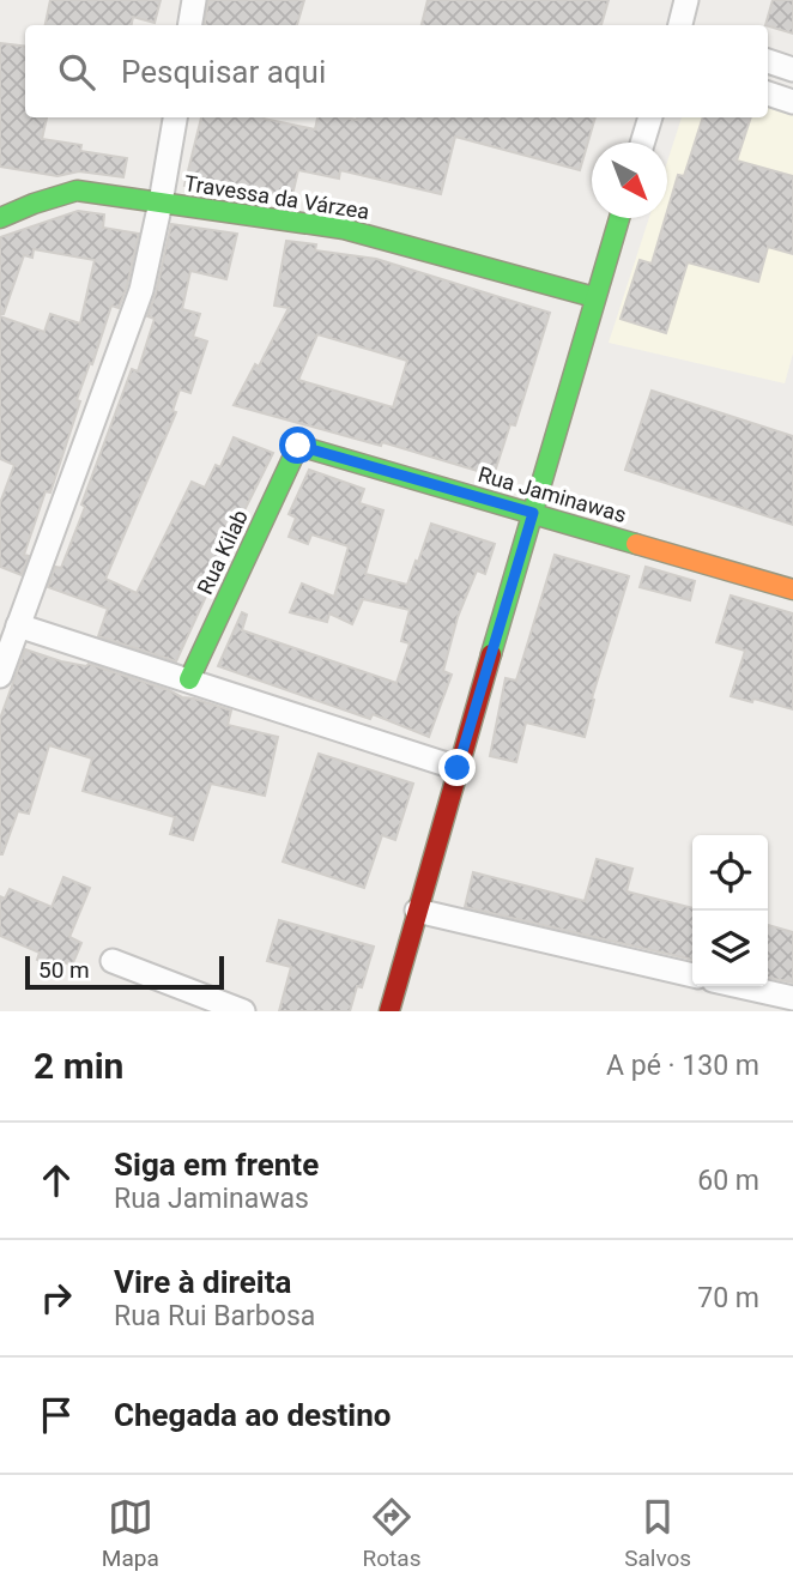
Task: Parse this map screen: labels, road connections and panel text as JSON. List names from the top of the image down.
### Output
{
  "streets": {
    "street": ["Travessa da Várzea", "Rua Jaminawas", "Rua Kilab"]
  },
  "crossings": [
    ["Rua Jaminawas", "Rua Kilab"]
  ],
  "scale_bar": "50 m",
  "north": "bottom right",
  "page": {
    "search": "Pesquisar aqui",
    "scale": "50 m",
    "heading": ["2 min", "A pé · 130 m"],
    "list": [
      ["Siga em frente", "Rua Jaminawas", "60 m"],
      ["Vire à direita", "Rua Rui Barbosa", "70 m"],
      "Chegada ao destino"
    ],
    "nav": ["Mapa", "Rotas", "Salvos"]
  }
}
